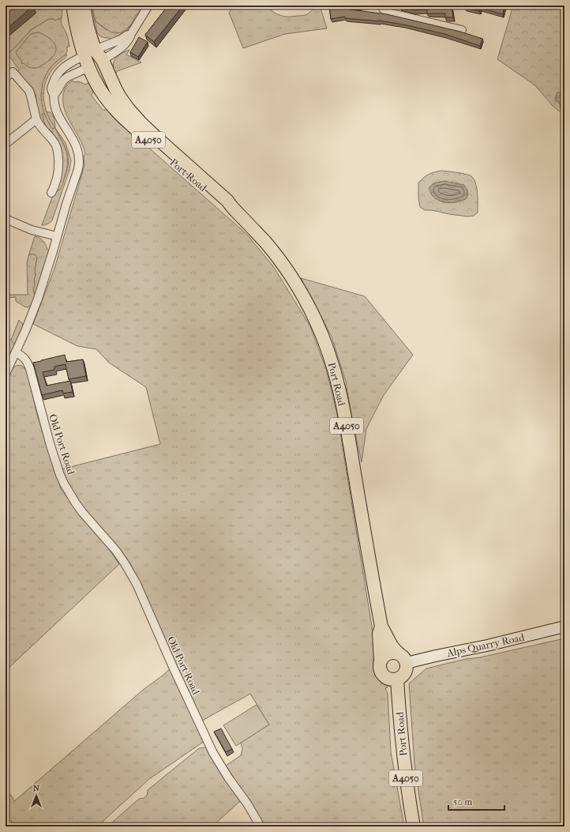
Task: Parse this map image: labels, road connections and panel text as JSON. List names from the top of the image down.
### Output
{
  "streets": {
    "main road": ["A4050", "Port Road"],
    "street": ["Old Port Road", "Alps Quarry Road"]
  },
  "crossings": [
    ["A4050", "Port Road"],
    ["A4050", "Alps Quarry Road"],
    ["Port Road", "Alps Quarry Road"]
  ],
  "scale_bar": "50 m",
  "north": "top"
}
